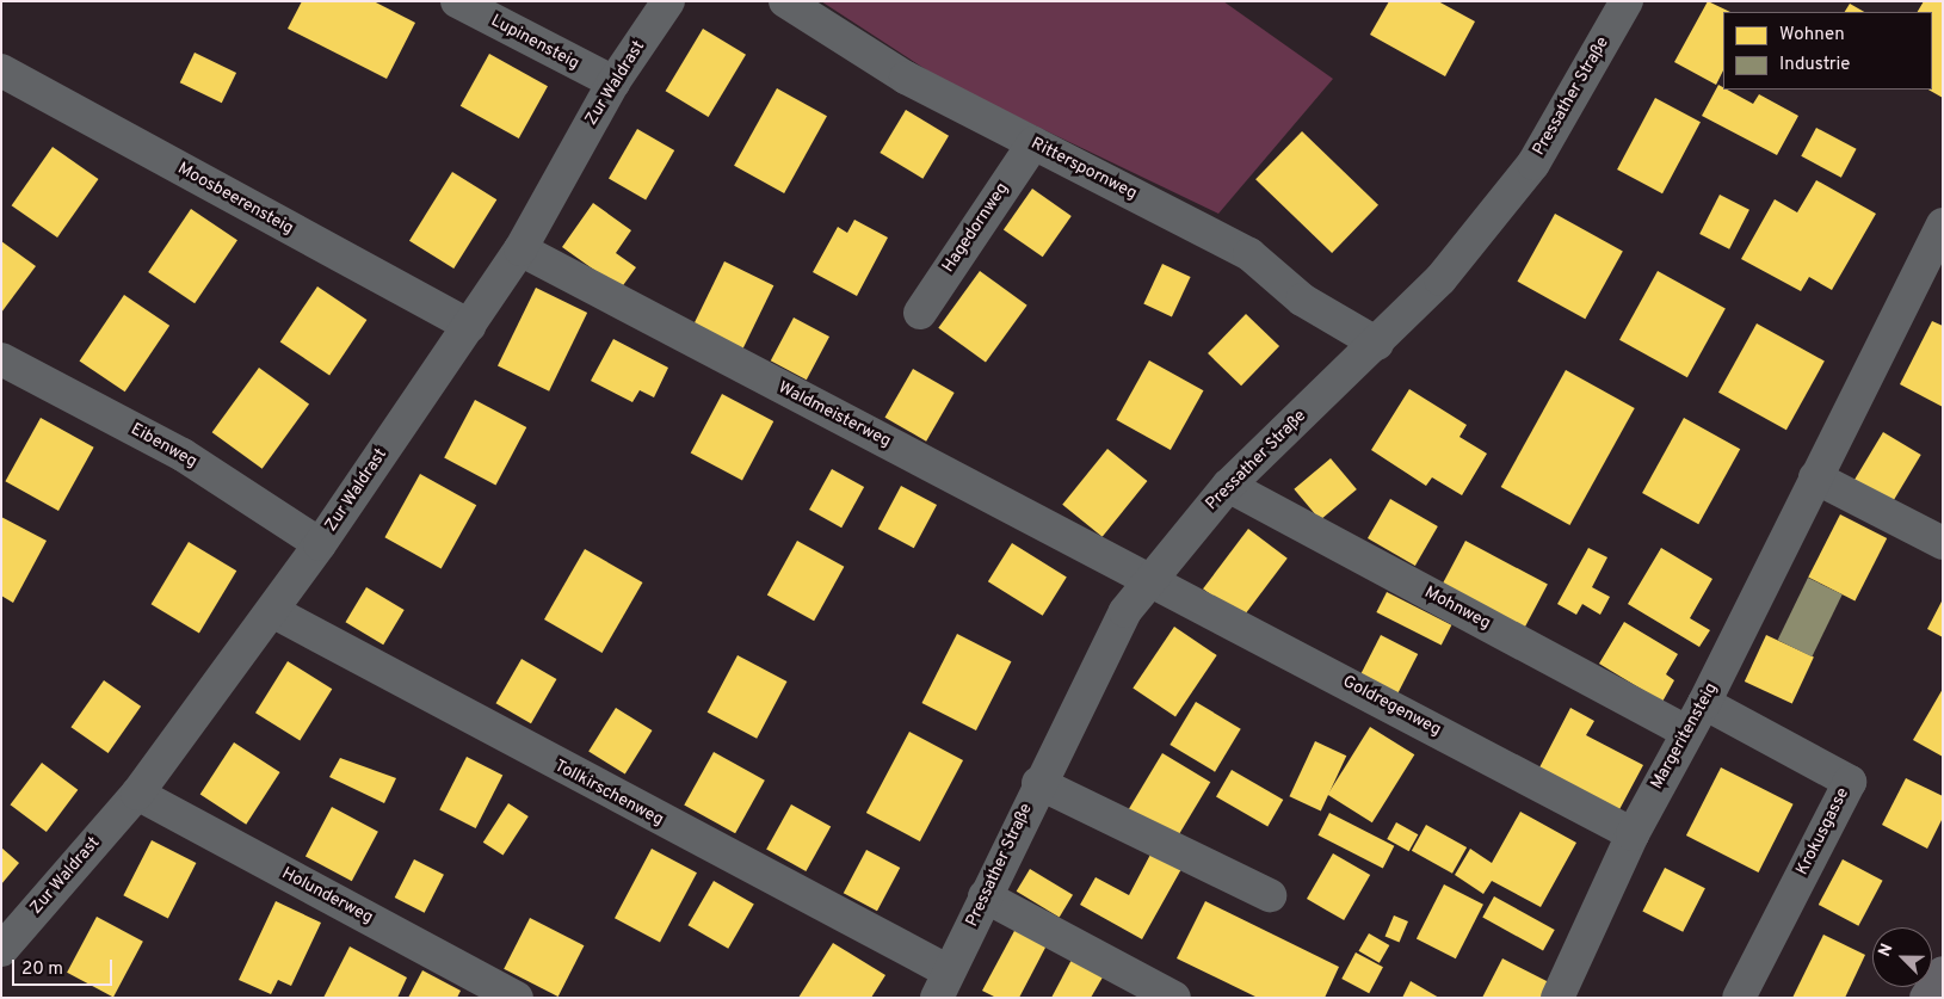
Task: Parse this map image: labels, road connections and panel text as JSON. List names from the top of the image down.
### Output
{
  "streets": {
    "street": [
      "Lupinensteig",
      "Zur Waldrast",
      "Pressather Straße",
      "Ritterspornweg",
      "Moosbeerensteig",
      "Hagedornweg",
      "Waldmeisterweg",
      "Eibenweg",
      "Mohnweg",
      "Goldregenweg",
      "Margeritensteig",
      "Tollkirschenweg",
      "Krokusgasse",
      "Holunderweg"
    ]
  },
  "crossings": [
    ["Lupinensteig", "Zur Waldrast"],
    ["Zur Waldrast", "Moosbeerensteig"],
    ["Zur Waldrast", "Waldmeisterweg"],
    ["Zur Waldrast", "Eibenweg"],
    ["Zur Waldrast", "Tollkirschenweg"],
    ["Zur Waldrast", "Holunderweg"],
    ["Pressather Straße", "Ritterspornweg"],
    ["Pressather Straße", "Waldmeisterweg"],
    ["Pressather Straße", "Mohnweg"],
    ["Pressather Straße", "Goldregenweg"],
    ["Pressather Straße", "Tollkirschenweg"],
    ["Ritterspornweg", "Hagedornweg"],
    ["Waldmeisterweg", "Goldregenweg"],
    ["Mohnweg", "Margeritensteig"],
    ["Goldregenweg", "Margeritensteig"],
    ["Margeritensteig", "Krokusgasse"]
  ],
  "legend": ["Wohnen", "Industrie"],
  "scale_bar": "20 m",
  "north": "top left"
}
